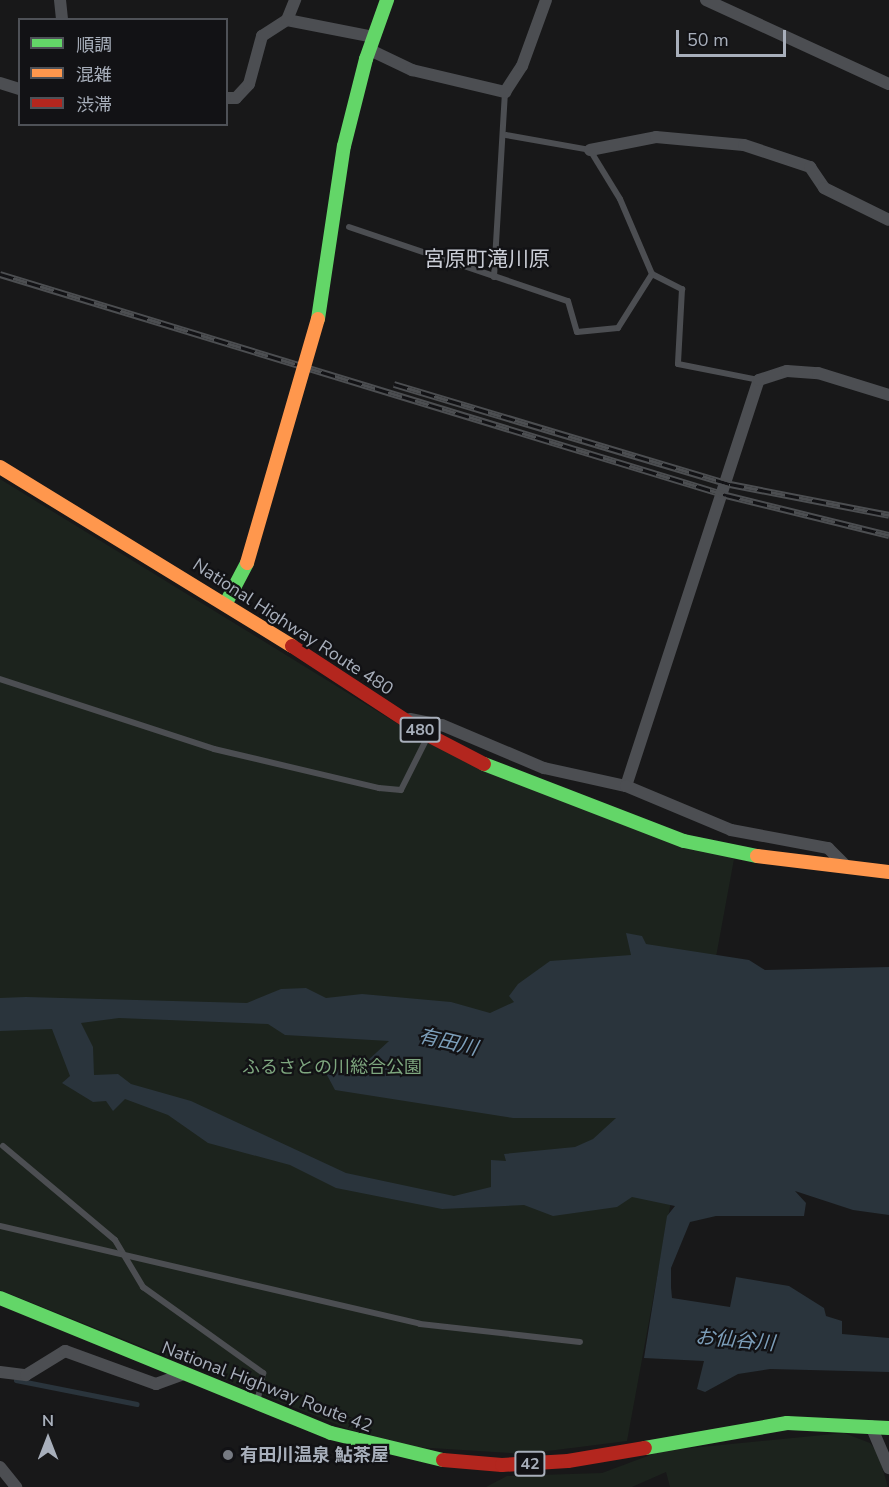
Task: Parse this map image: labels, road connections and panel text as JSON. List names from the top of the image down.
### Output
{
  "streets": {
    "main road": [
      "National Highway Route 480",
      "480",
      "National Highway Route 42",
      "42"
    ]
  },
  "districts": ["宮原町滝川原"],
  "water": ["有田川", "お仙谷川"],
  "parks": ["ふるさとの川総合公園"],
  "places": ["有田川温泉 鮎茶屋"],
  "legend": ["順調", "混雑", "渋滞"],
  "scale_bar": "50 m",
  "north": "top"
}
